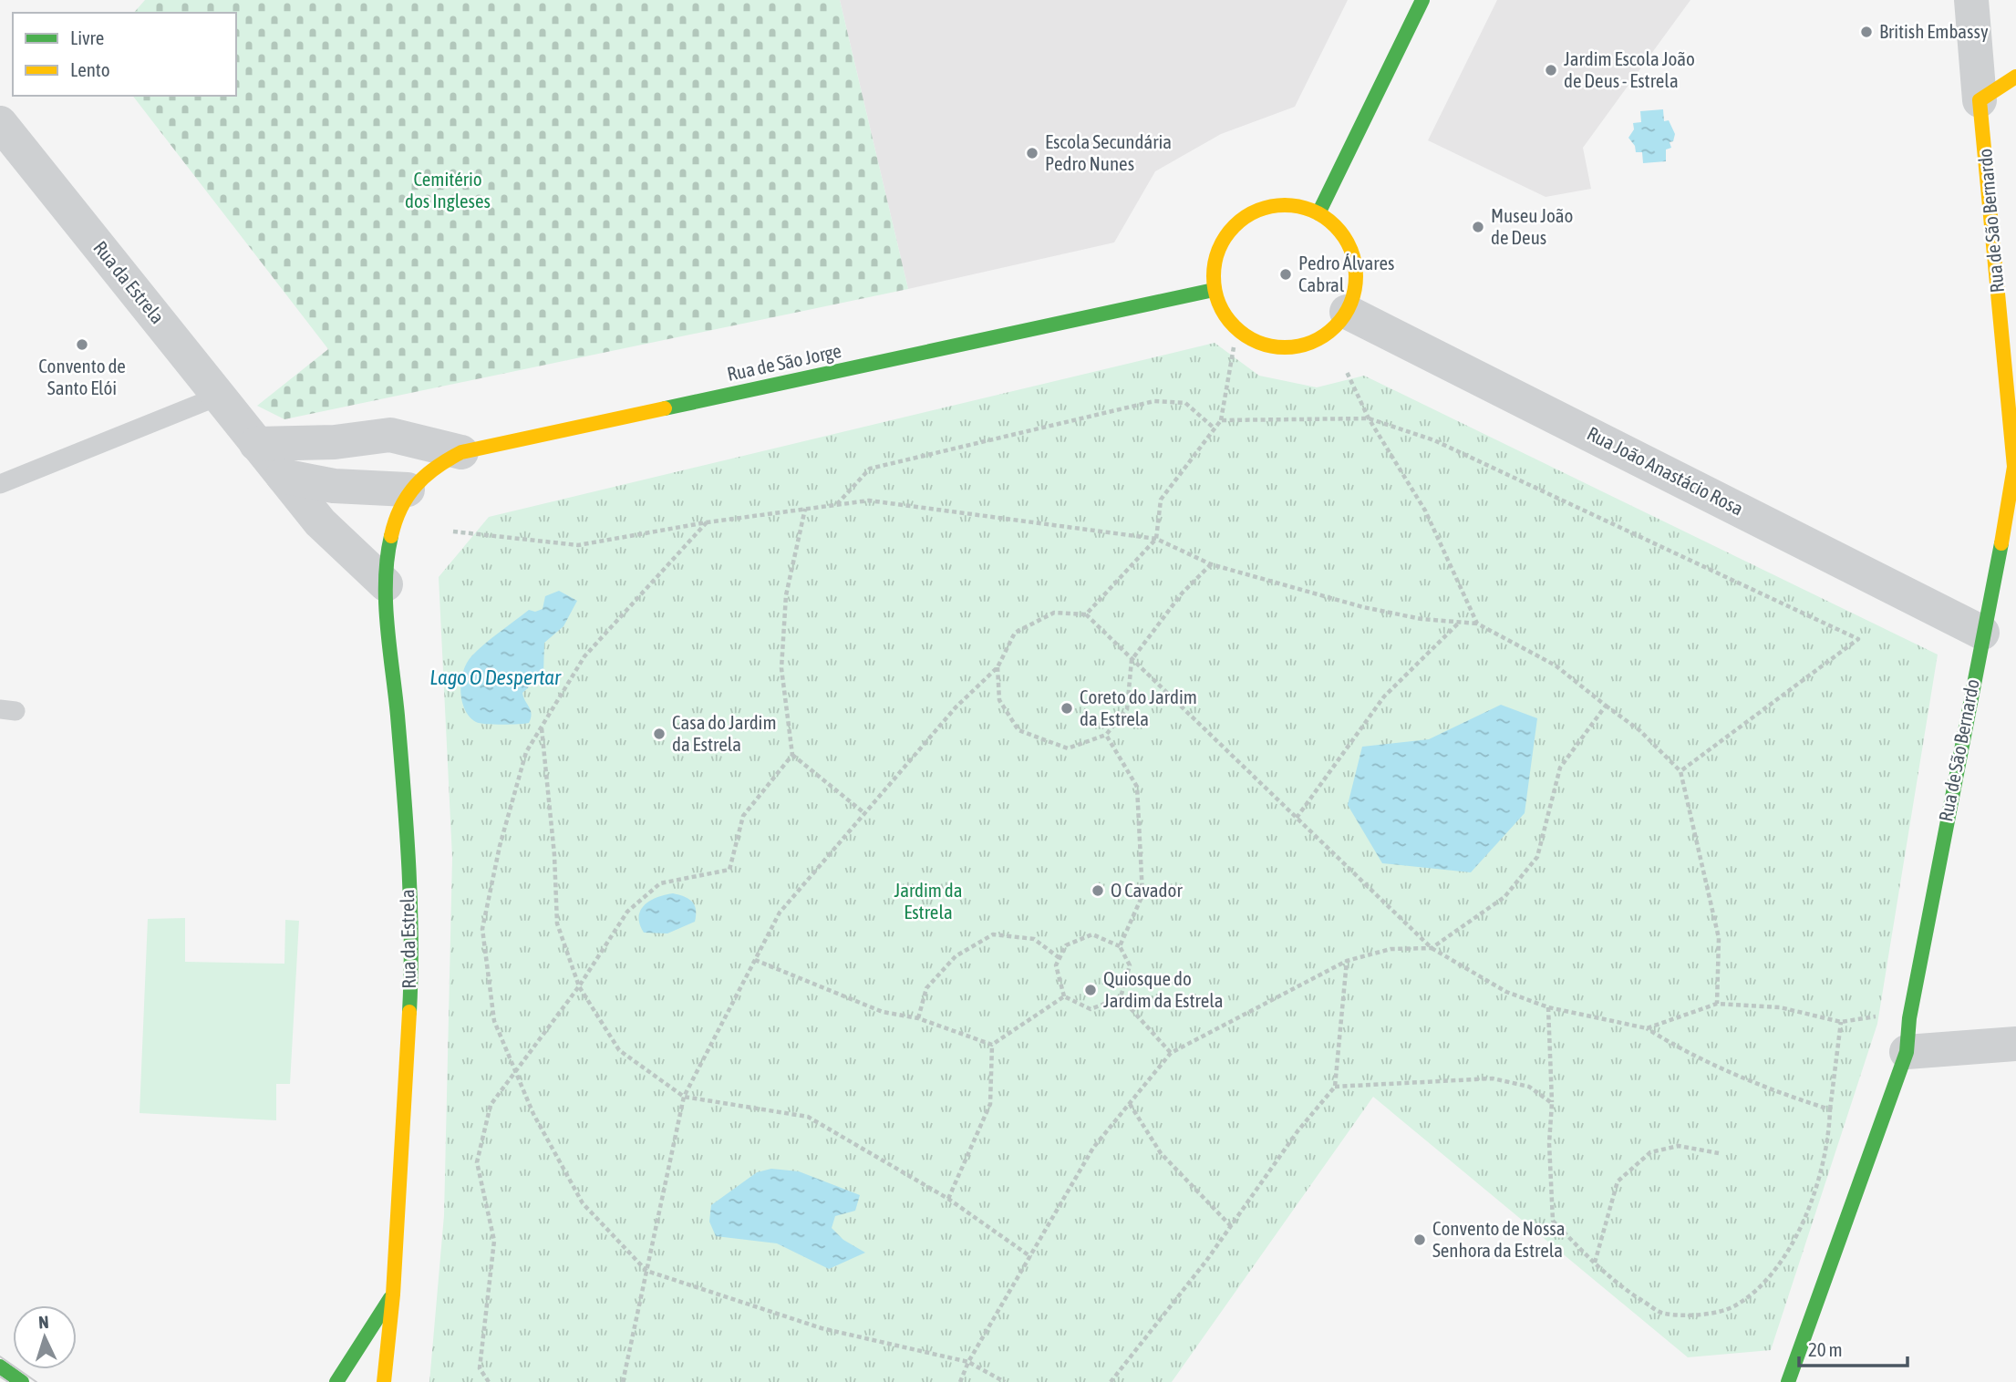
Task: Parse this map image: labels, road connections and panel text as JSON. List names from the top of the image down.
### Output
{
  "streets": {
    "main road": ["Rua de São Bernardo", "Rua da Estrela", "Rua de São Jorge"],
    "street": ["Rua João Anastácio Rosa"]
  },
  "crossings": [
    ["Rua de São Bernardo", "Rua João Anastácio Rosa"],
    ["Rua da Estrela", "Rua de São Jorge"],
    ["Rua de São Jorge", "Rua João Anastácio Rosa"]
  ],
  "water": ["Lago O Despertar"],
  "parks": ["Cemitério dos Ingleses", "Jardim da Estrela"],
  "places": [
    "British Embassy",
    "Jardim Escola João de Deus - Estrela",
    "Escola Secundária Pedro Nunes",
    "Museu João de Deus",
    "Pedro Álvares Cabral",
    "Convento de Santo Elói",
    "Coreto do Jardim da Estrela",
    "Casa do Jardim da Estrela",
    "O Cavador",
    "Quiosque do Jardim da Estrela",
    "Convento de Nossa Senhora da Estrela"
  ],
  "legend": ["Livre", "Lento"],
  "scale_bar": "20 m",
  "north": "top"
}
